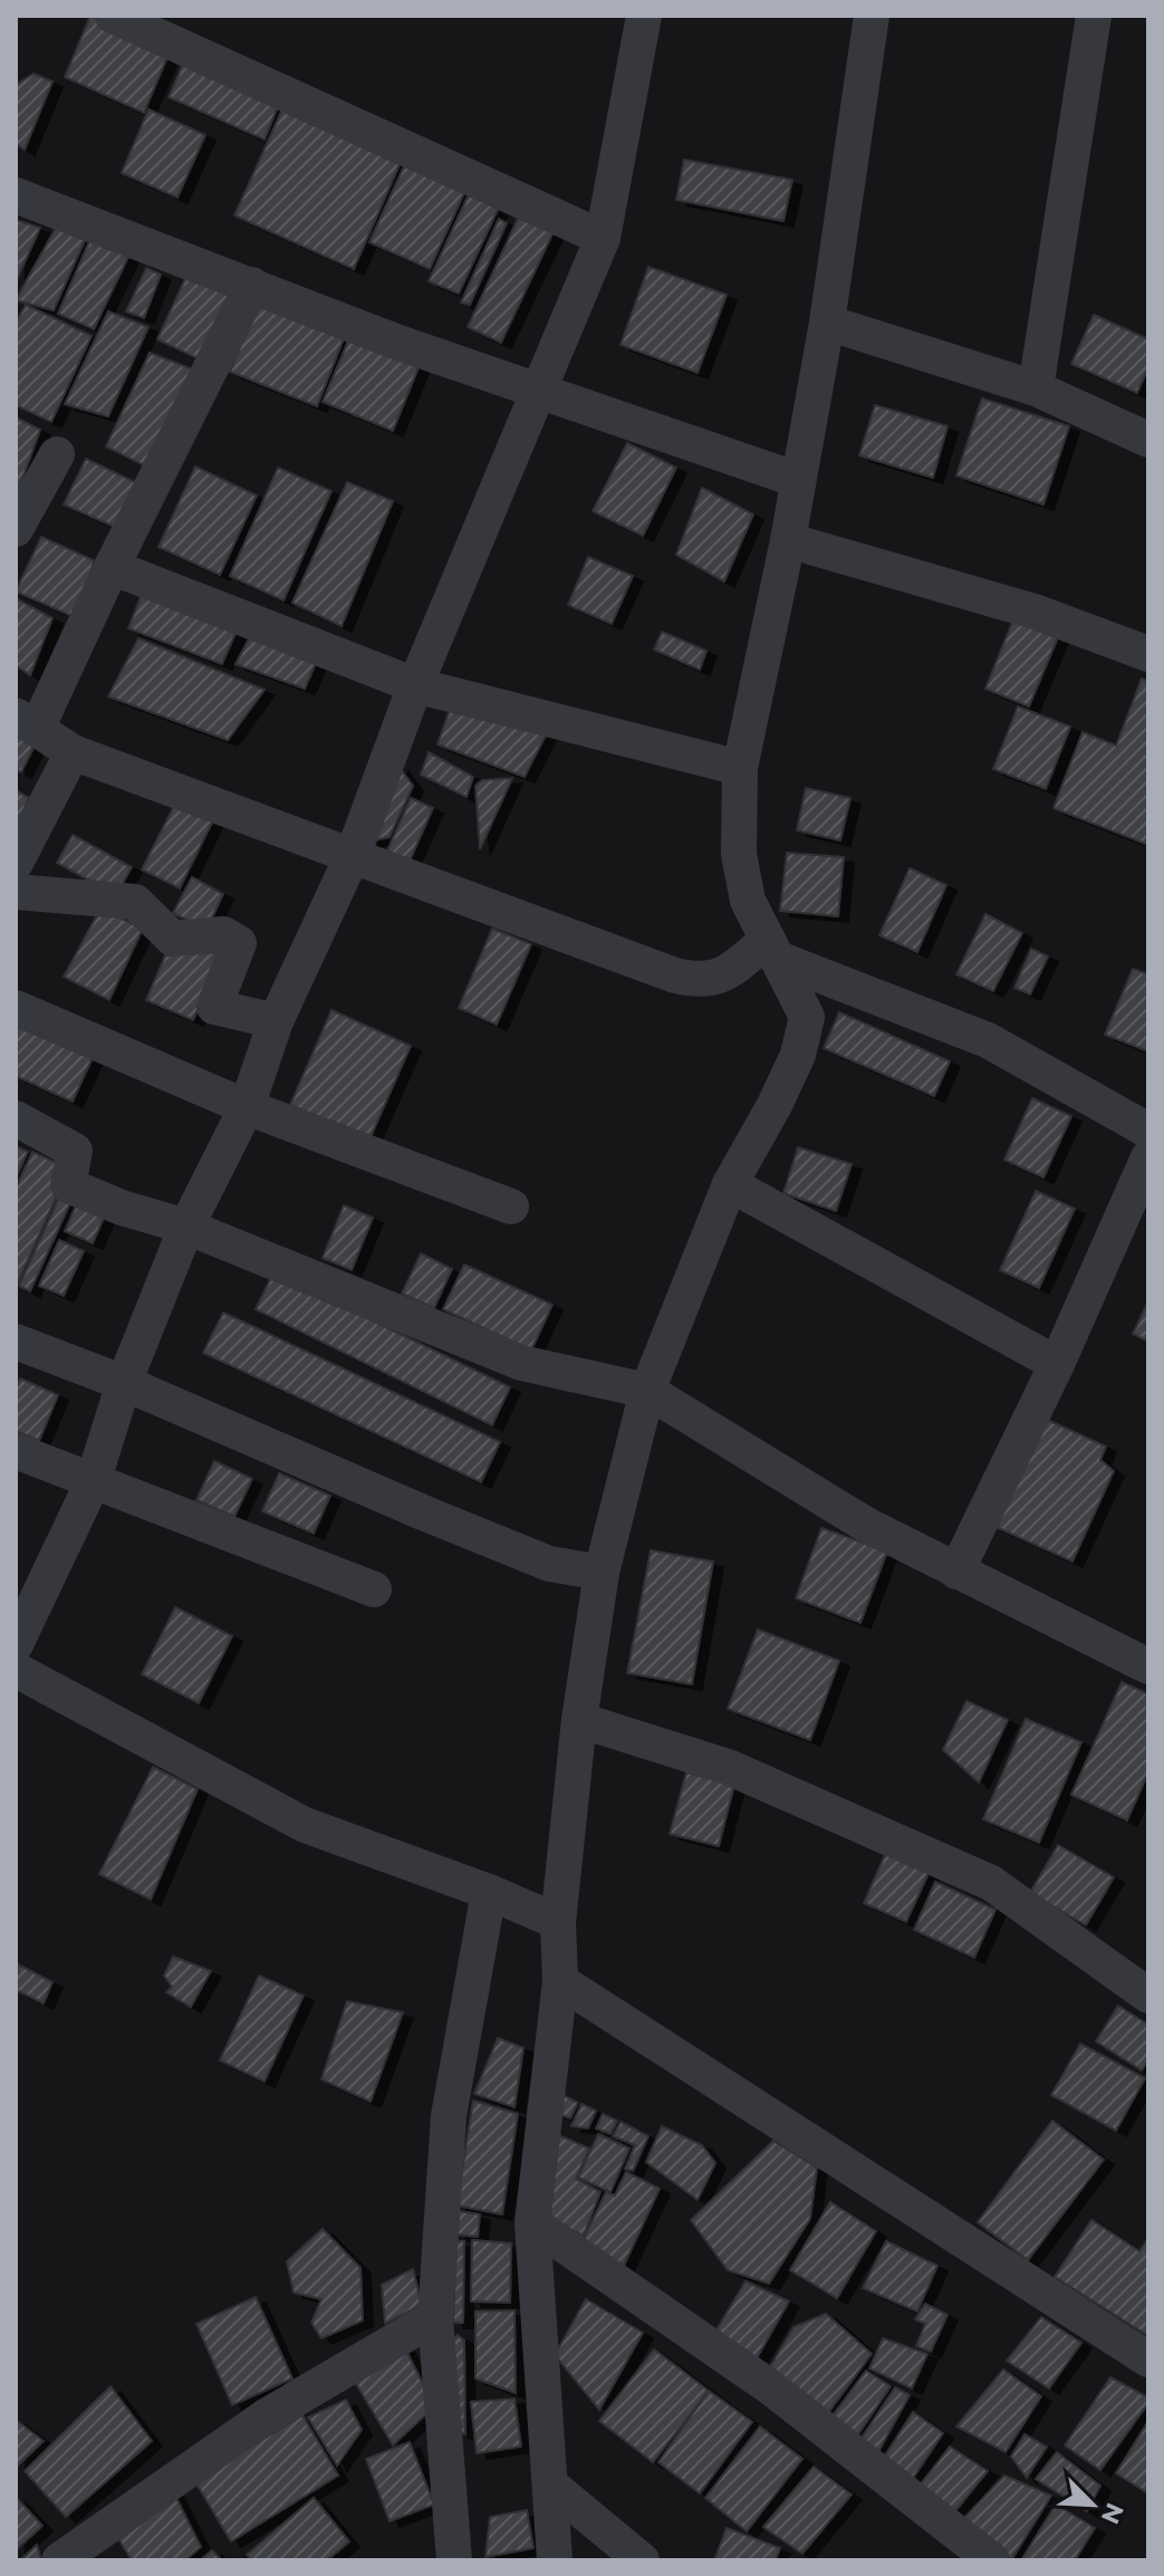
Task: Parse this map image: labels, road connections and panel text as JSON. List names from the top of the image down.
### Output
{
  "north": "bottom right"
}
